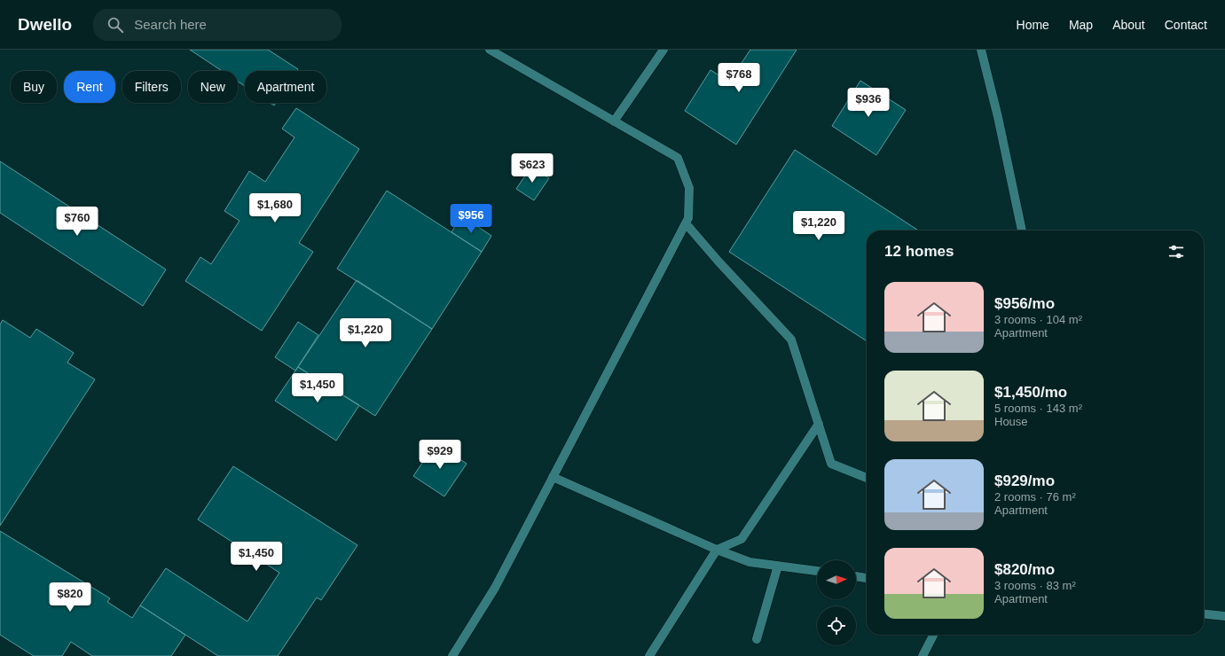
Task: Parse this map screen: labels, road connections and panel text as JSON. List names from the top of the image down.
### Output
{
  "north": "right",
  "page": {
    "header": "Dwello",
    "search": "Search here",
    "nav": [
      "Home",
      "Map",
      "About",
      "Contact"
    ],
    "price": [
      "$768",
      "$936",
      "$623",
      "$1,680",
      "$956",
      "$760",
      "$1,220",
      "$1,220",
      "$1,450",
      "$929",
      "$1,450",
      "$820"
    ],
    "chip": [
      "Buy",
      "Rent",
      "Filters",
      "New",
      "Apartment"
    ],
    "heading": "12 homes",
    "list": [
      {
        "name": "$956/mo",
        "note": "3 rooms · 104 m² · Apartment"
      },
      {
        "name": "$1,450/mo",
        "note": "5 rooms · 143 m² · House"
      },
      {
        "name": "$929/mo",
        "note": "2 rooms · 76 m² · Apartment"
      },
      {
        "name": "$820/mo",
        "note": "3 rooms · 83 m² · Apartment"
      }
    ]
  }
}
